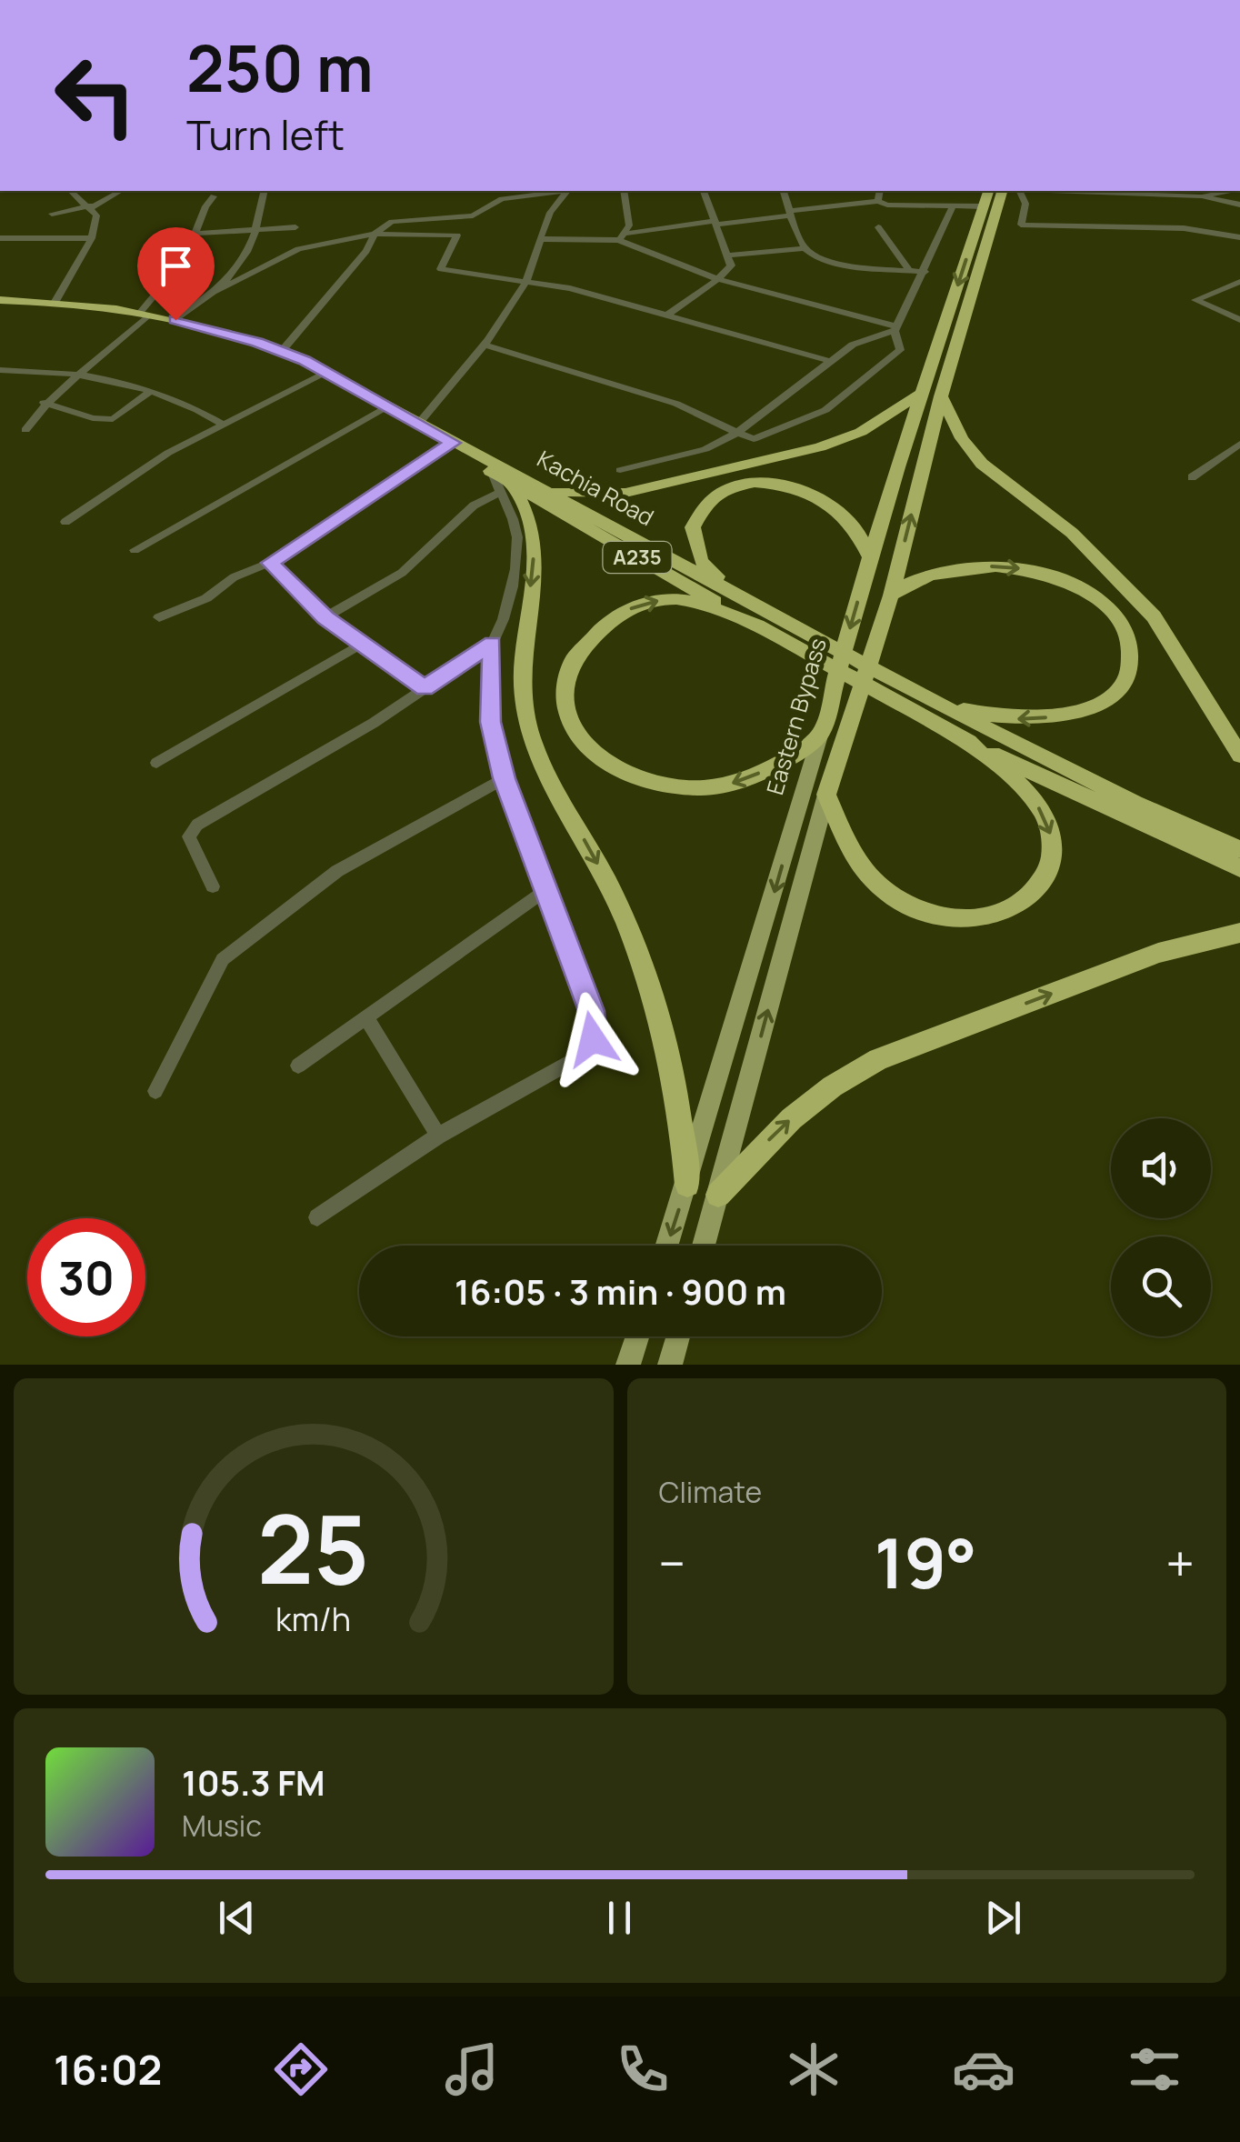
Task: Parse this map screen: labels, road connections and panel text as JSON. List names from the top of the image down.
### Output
{
  "streets": {
    "highway": ["Kachia Road", "A235", "Eastern Bypass"]
  },
  "crossings": [
    ["Kachia Road", "A235"]
  ],
  "page": {
    "turn": ["250 m", "Turn left"],
    "limit": "30",
    "trip": "16:05 · 3 min · 900 m",
    "tile": "Climate",
    "heat": ["−", "19°", "+"],
    "song": ["105.3 FM", "Music"],
    "tabs": "16:02",
    "gauge": ["25", "km/h"]
  }
}
